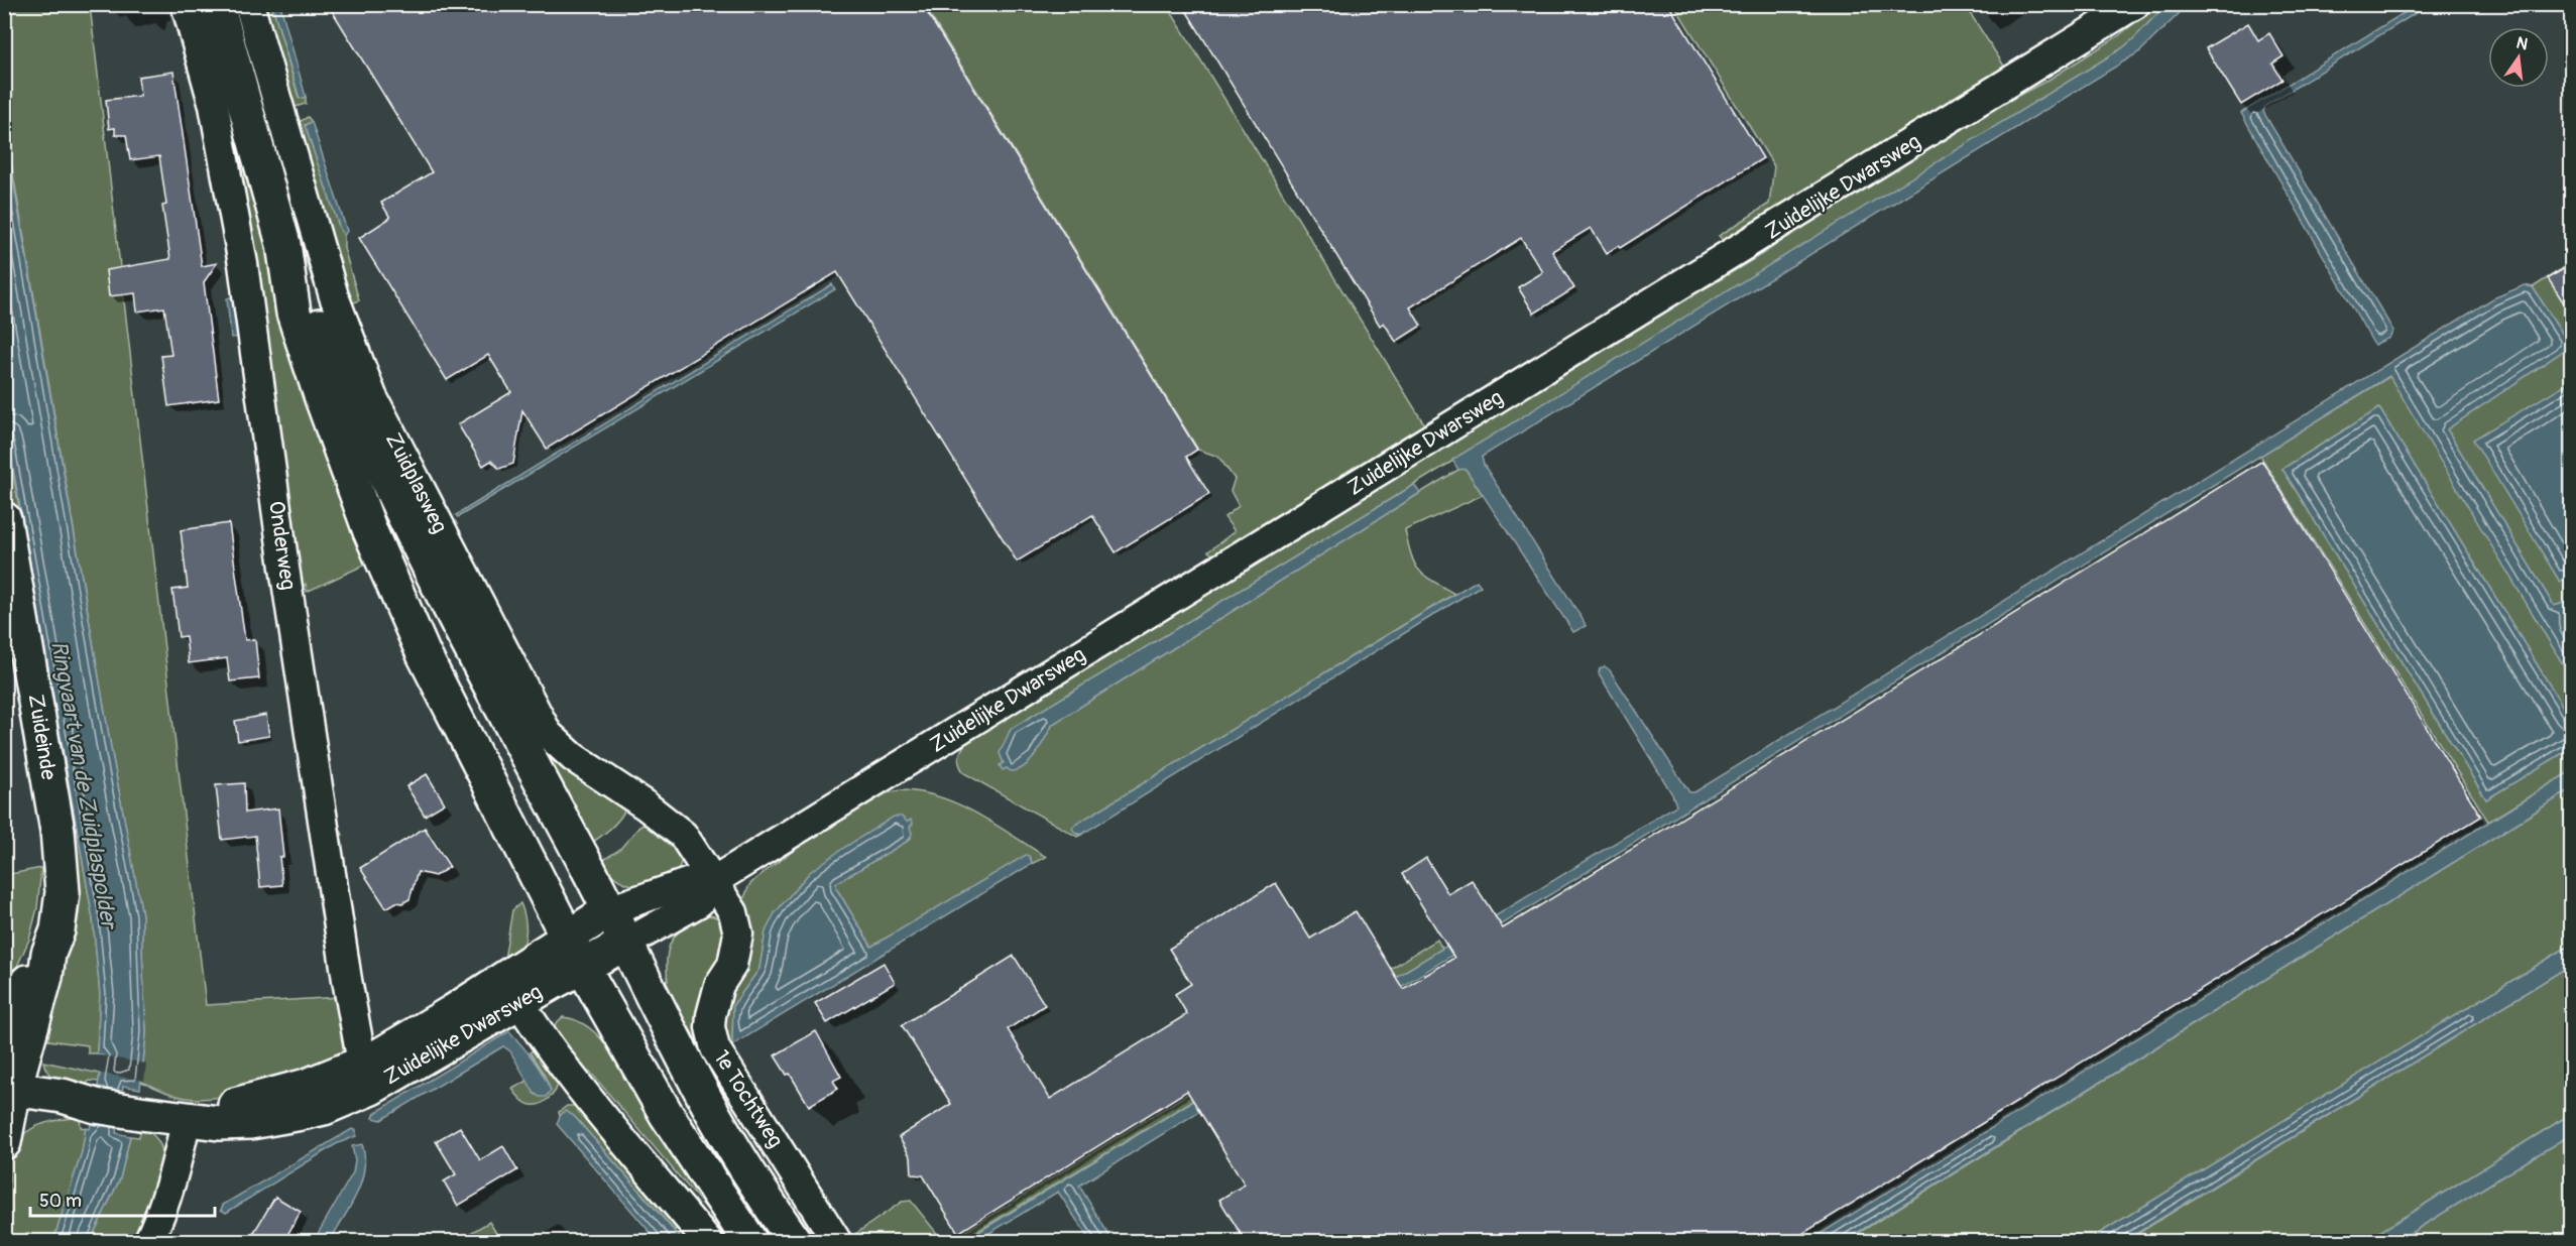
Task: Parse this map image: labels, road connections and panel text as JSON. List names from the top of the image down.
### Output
{
  "streets": {
    "main road": [
      "Zuidelijke Dwarsweg",
      "Zuidplasweg",
      "Zuideinde",
      "1e Tochtweg"
    ],
    "street": ["Onderweg"]
  },
  "crossings": [
    ["Zuidelijke Dwarsweg", "Zuidplasweg"],
    ["Zuidelijke Dwarsweg", "Onderweg"],
    ["Zuidelijke Dwarsweg", "Zuideinde"],
    ["Zuidelijke Dwarsweg", "1e Tochtweg"],
    ["Zuidplasweg", "1e Tochtweg"]
  ],
  "water": ["Ringvaart van de Zuidplaspolder"],
  "scale_bar": "50 m",
  "north": "top"
}
